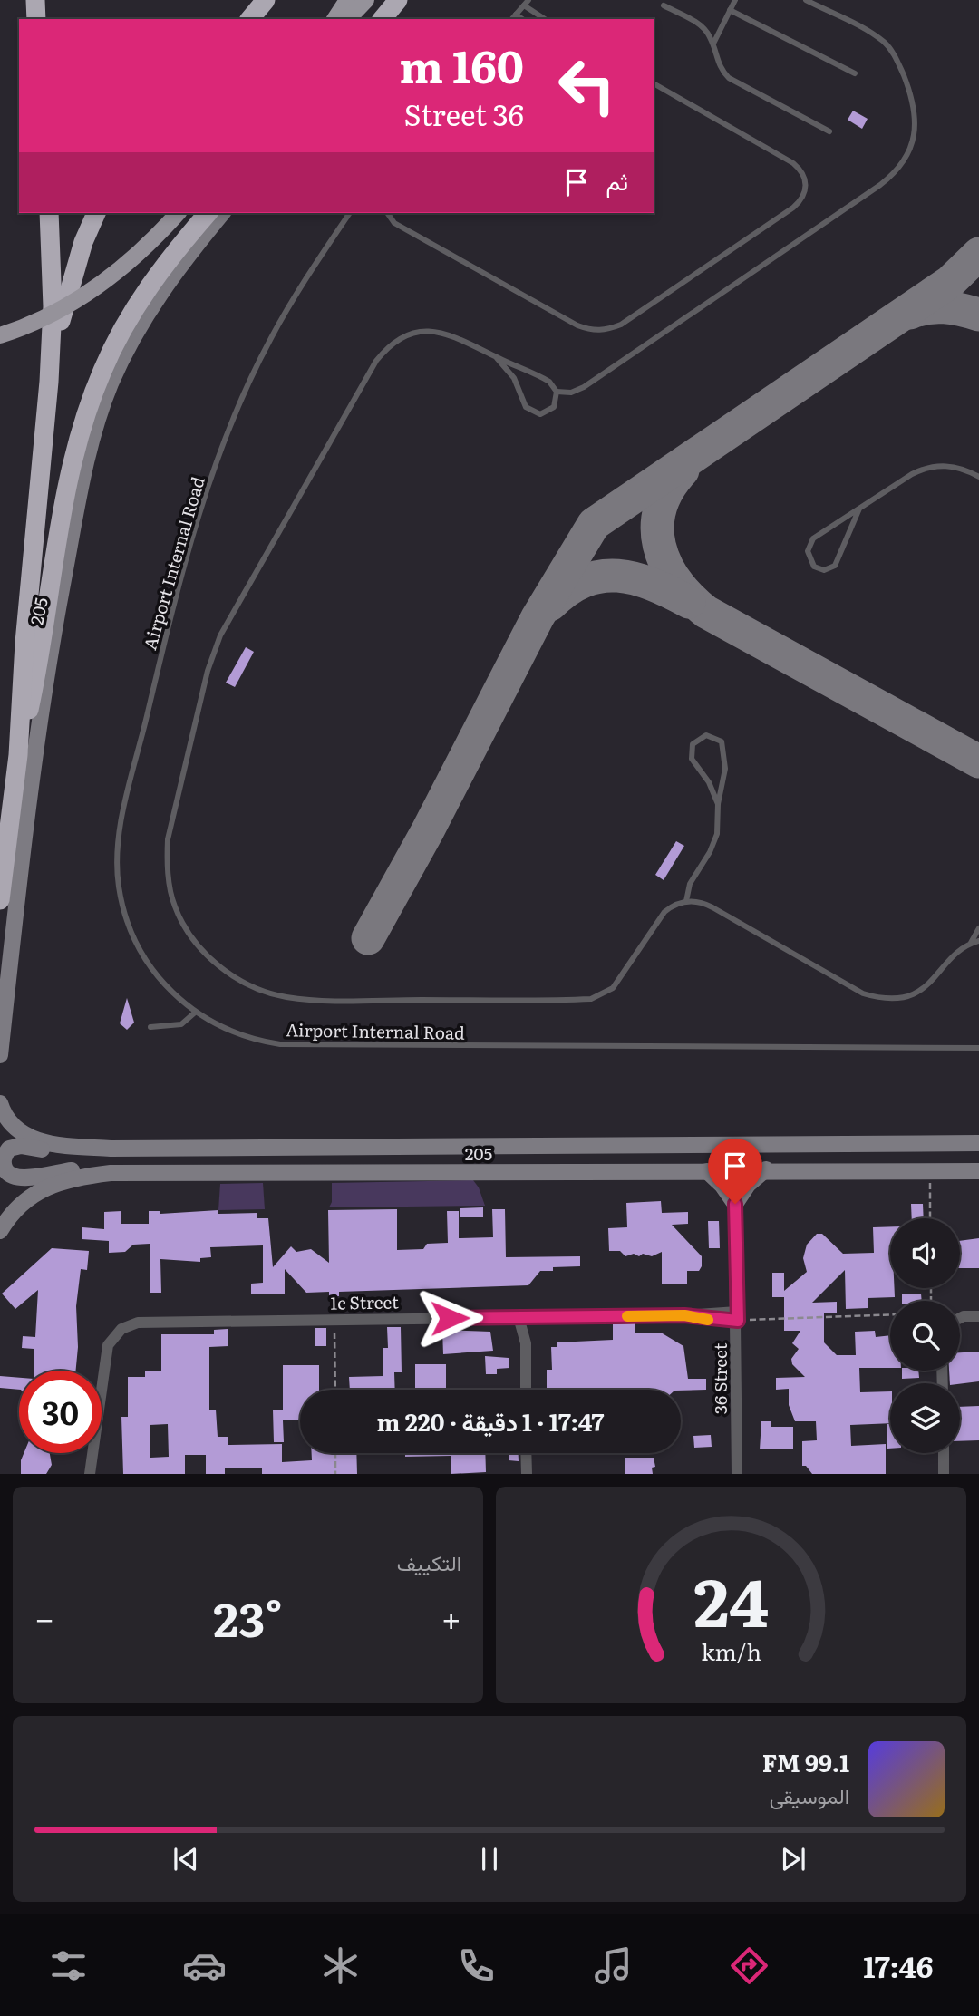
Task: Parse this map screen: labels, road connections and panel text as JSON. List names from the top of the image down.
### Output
{
  "streets": {
    "street": ["205", "1c Street", "36 Street"],
    "lane": ["Airport Internal Road"]
  },
  "crossings": [
    ["205", "36 Street"],
    ["1c Street", "36 Street"]
  ],
  "page": {
    "turn": ["160 m", "36 Street"],
    "then": "ثم",
    "limit": "30",
    "trip": "17:47 · 1 دقيقة · 220 m",
    "tile": "التكييف",
    "heat": ["−", "23°", "+"],
    "song": ["99.1 FM", "الموسيقى"],
    "tabs": "17:46",
    "gauge": ["24", "km/h"]
  }
}
